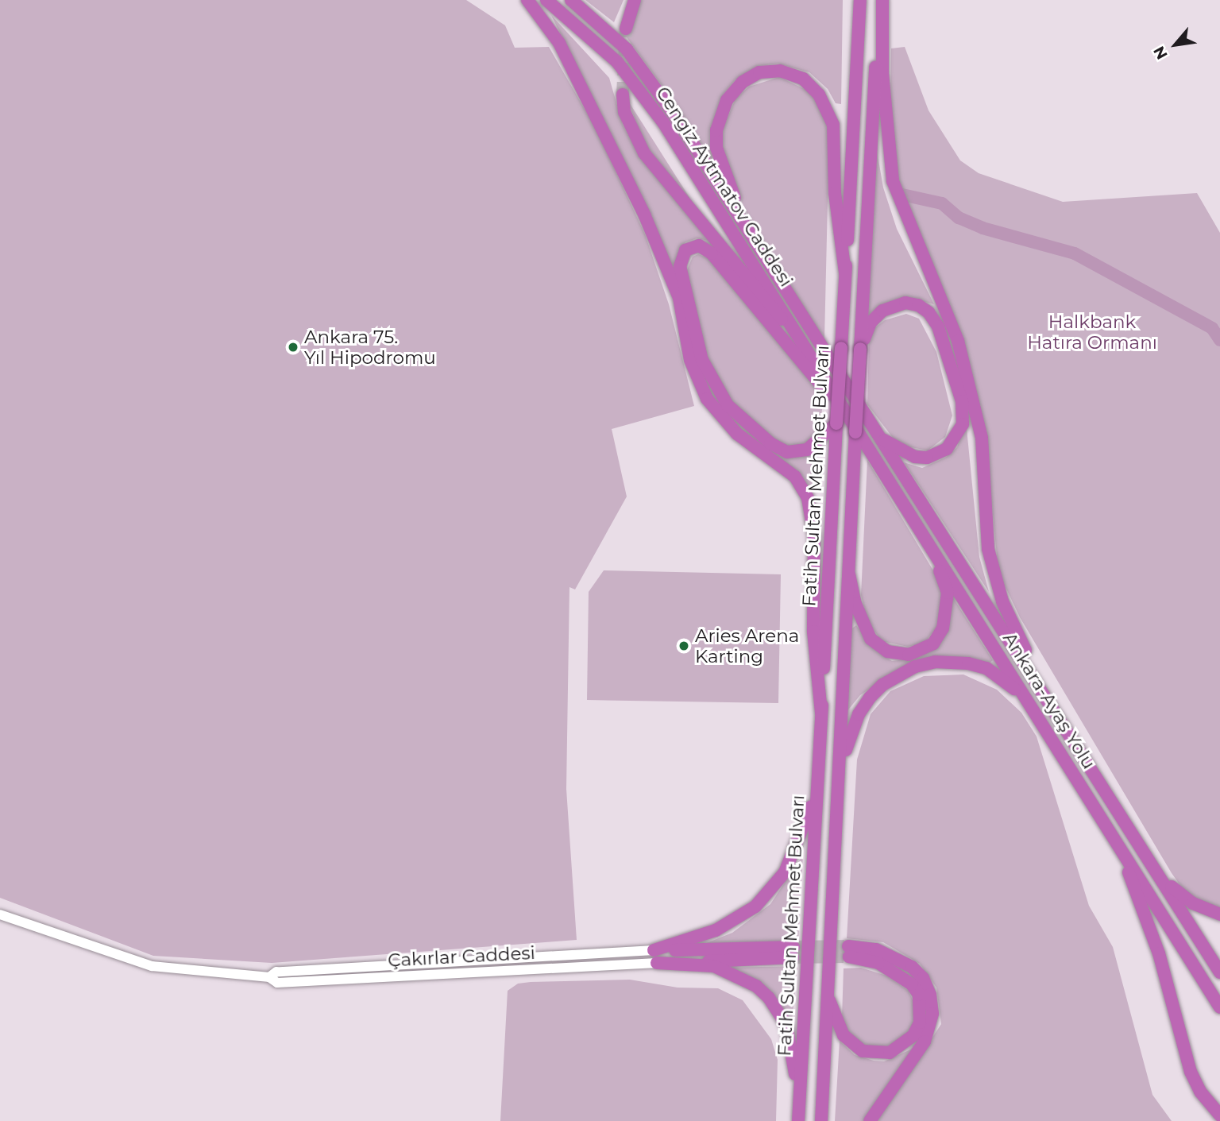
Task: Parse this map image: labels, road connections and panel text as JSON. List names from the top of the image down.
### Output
{
  "streets": {
    "highway": ["Cengiz Aytmatov Caddesi", "Fatih Sultan Mehmet Bulvarı", "Ankara-Ayaş Yolu"],
    "main road": ["Çakırlar Caddesi"]
  },
  "crossings": [
    ["Cengiz Aytmatov Caddesi", "Ankara-Ayaş Yolu"]
  ],
  "parks": ["Halkbank Hatıra Ormanı"],
  "places": ["Ankara 75. Yıl Hipodromu", "Aries Arena Karting"],
  "north": "bottom left"
}
